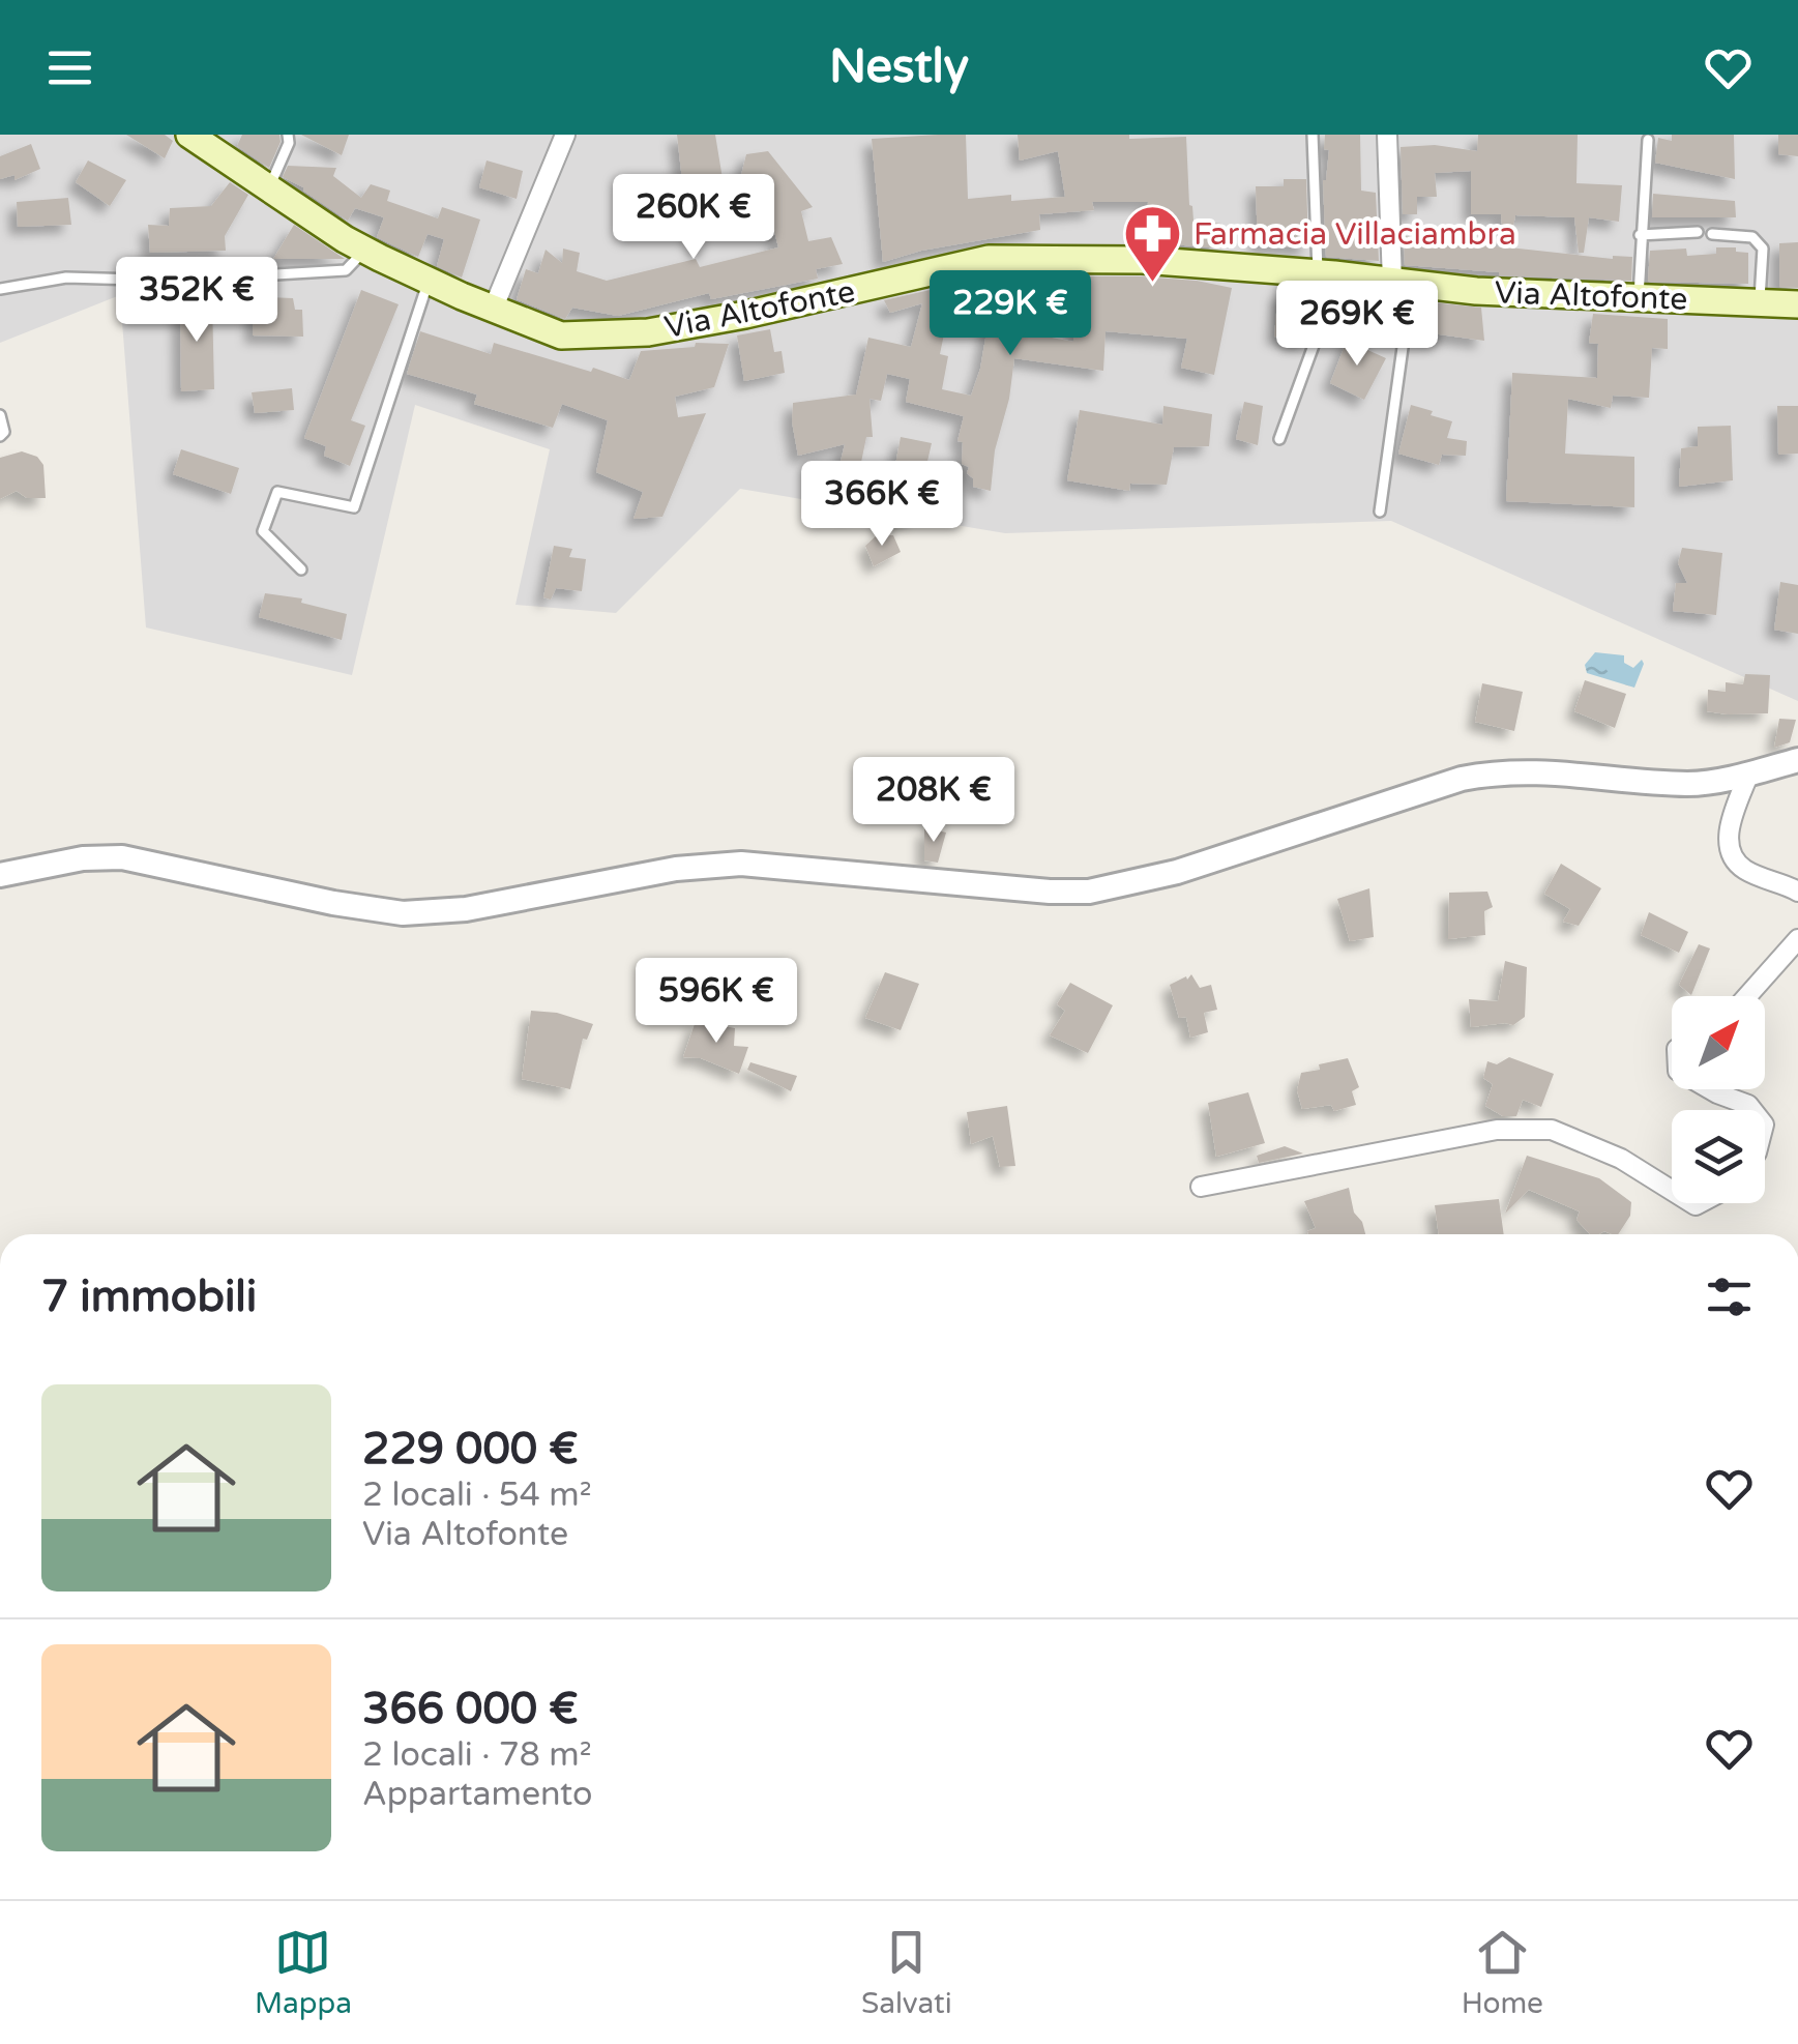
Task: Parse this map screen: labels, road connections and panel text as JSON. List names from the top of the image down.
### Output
{
  "streets": {
    "main road": ["Via Altofonte"]
  },
  "places": {
    "pharmacy": ["Farmacia Villaciambra"]
  },
  "north": "top right",
  "page": {
    "header": "Nestly",
    "price": [
      "260K €",
      "352K €",
      "229K €",
      "269K €",
      "366K €",
      "208K €",
      "596K €"
    ],
    "heading": "7 immobili",
    "list": [
      {
        "name": "229 000 €",
        "note": "2 locali · 54 m² · Via Altofonte"
      },
      {
        "name": "366 000 €",
        "note": "2 locali · 78 m² · Appartamento"
      }
    ],
    "tabs": ["Mappa", "Salvati", "Home"]
  }
}
